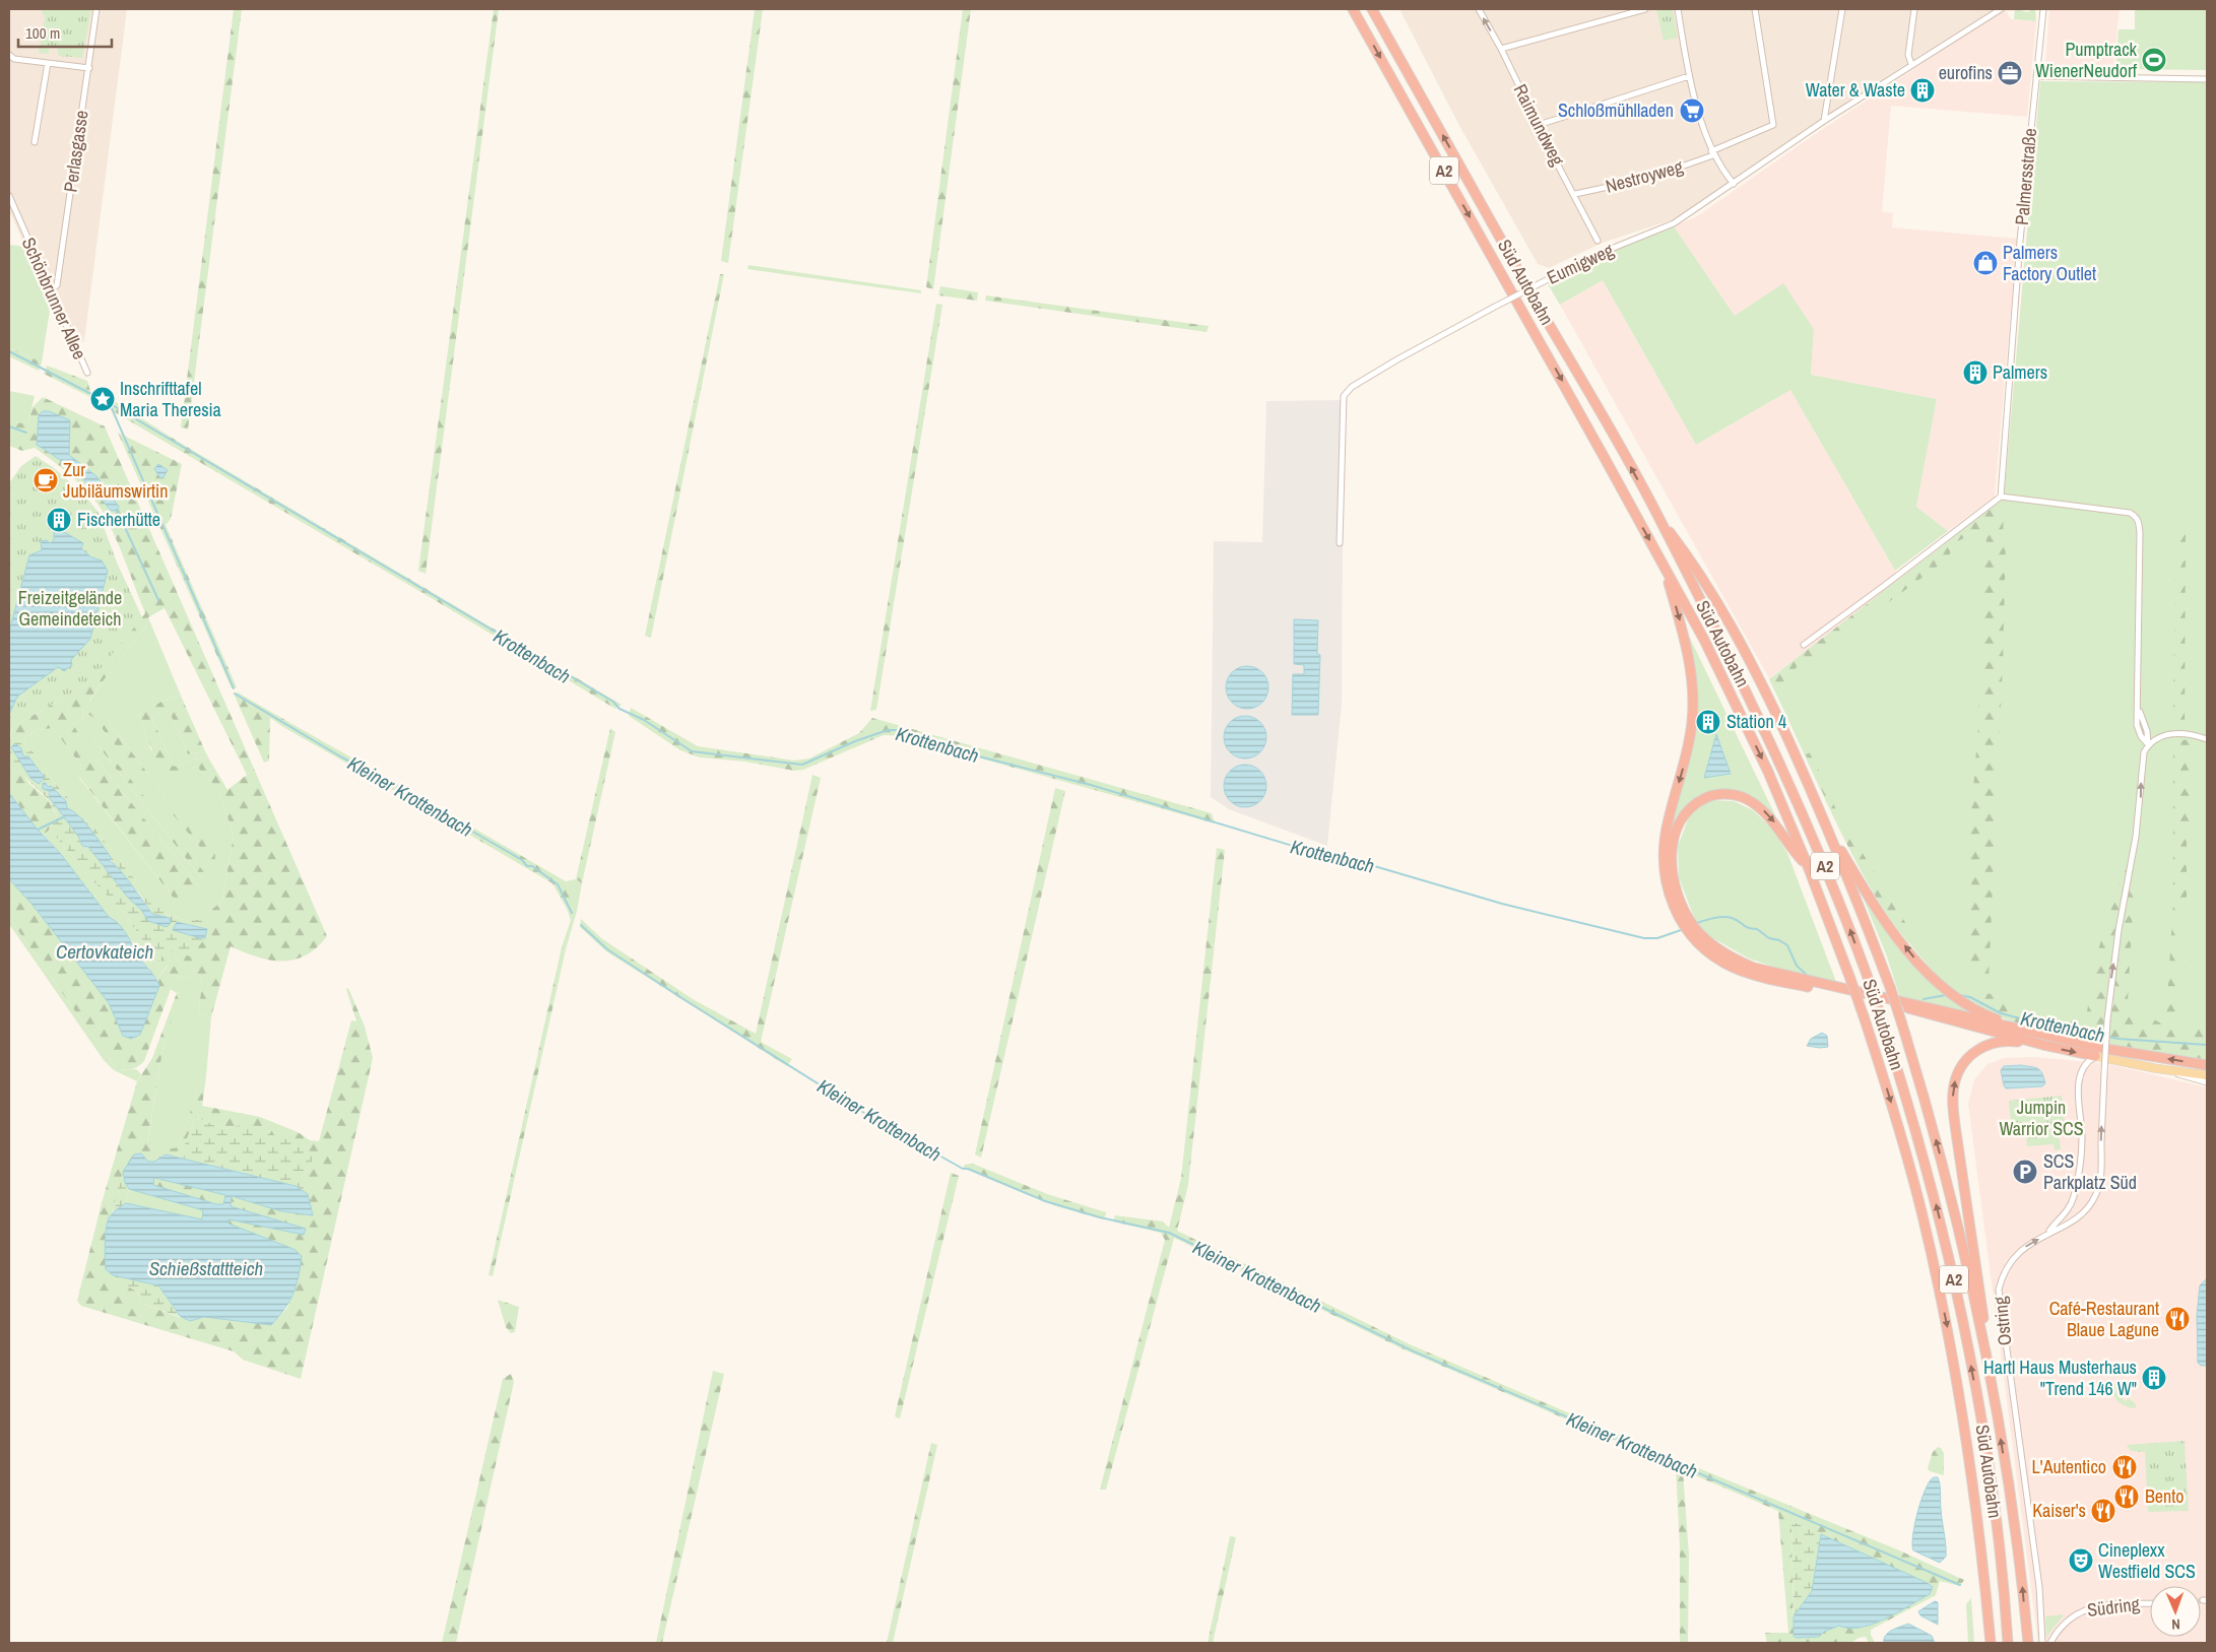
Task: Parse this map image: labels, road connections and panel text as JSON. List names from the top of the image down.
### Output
{
  "streets": {
    "highway": ["A2", "Süd Autobahn"],
    "street": [
      "Raimundweg",
      "Perlasgasse",
      "Nestroyweg",
      "Palmersstraße",
      "Eumigweg",
      "Schönbrunner Allee",
      "Ostring",
      "Südring"
    ]
  },
  "crossings": [
    ["Raimundweg", "Nestroyweg"],
    ["Perlasgasse", "Schönbrunner Allee"]
  ],
  "one_way": ["Ostring"],
  "water": [
    "Krottenbach",
    "Kleiner Krottenbach",
    "Certovkateich",
    "Schießstattteich"
  ],
  "parks": ["Freizeitgelände Gemeindeteich", "Jumpin Warrior SCS"],
  "places": {
    "sports": ["Pumptrack WienerNeudorf"],
    "office": ["eurofins"],
    "building": [
      "Water & Waste",
      "Palmers",
      "Fischerhütte",
      "Station 4",
      "Hartl Haus Musterhaus \"Trend 146 W\""
    ],
    "supermarket": ["Schloßmühlladen"],
    "shop": ["Palmers Factory Outlet"],
    "place": ["Inschrifttafel Maria Theresia"],
    "cafe": ["Zur Jubiläumswirtin"],
    "parking": ["SCS Parkplatz Süd"],
    "restaurant": [
      "Café-Restaurant Blaue Lagune",
      "L'Autentico",
      "Bento",
      "Kaiser's"
    ],
    "theatre": ["Cineplexx Westfield SCS"]
  },
  "scale_bar": "100 m",
  "north": "bottom"
}
